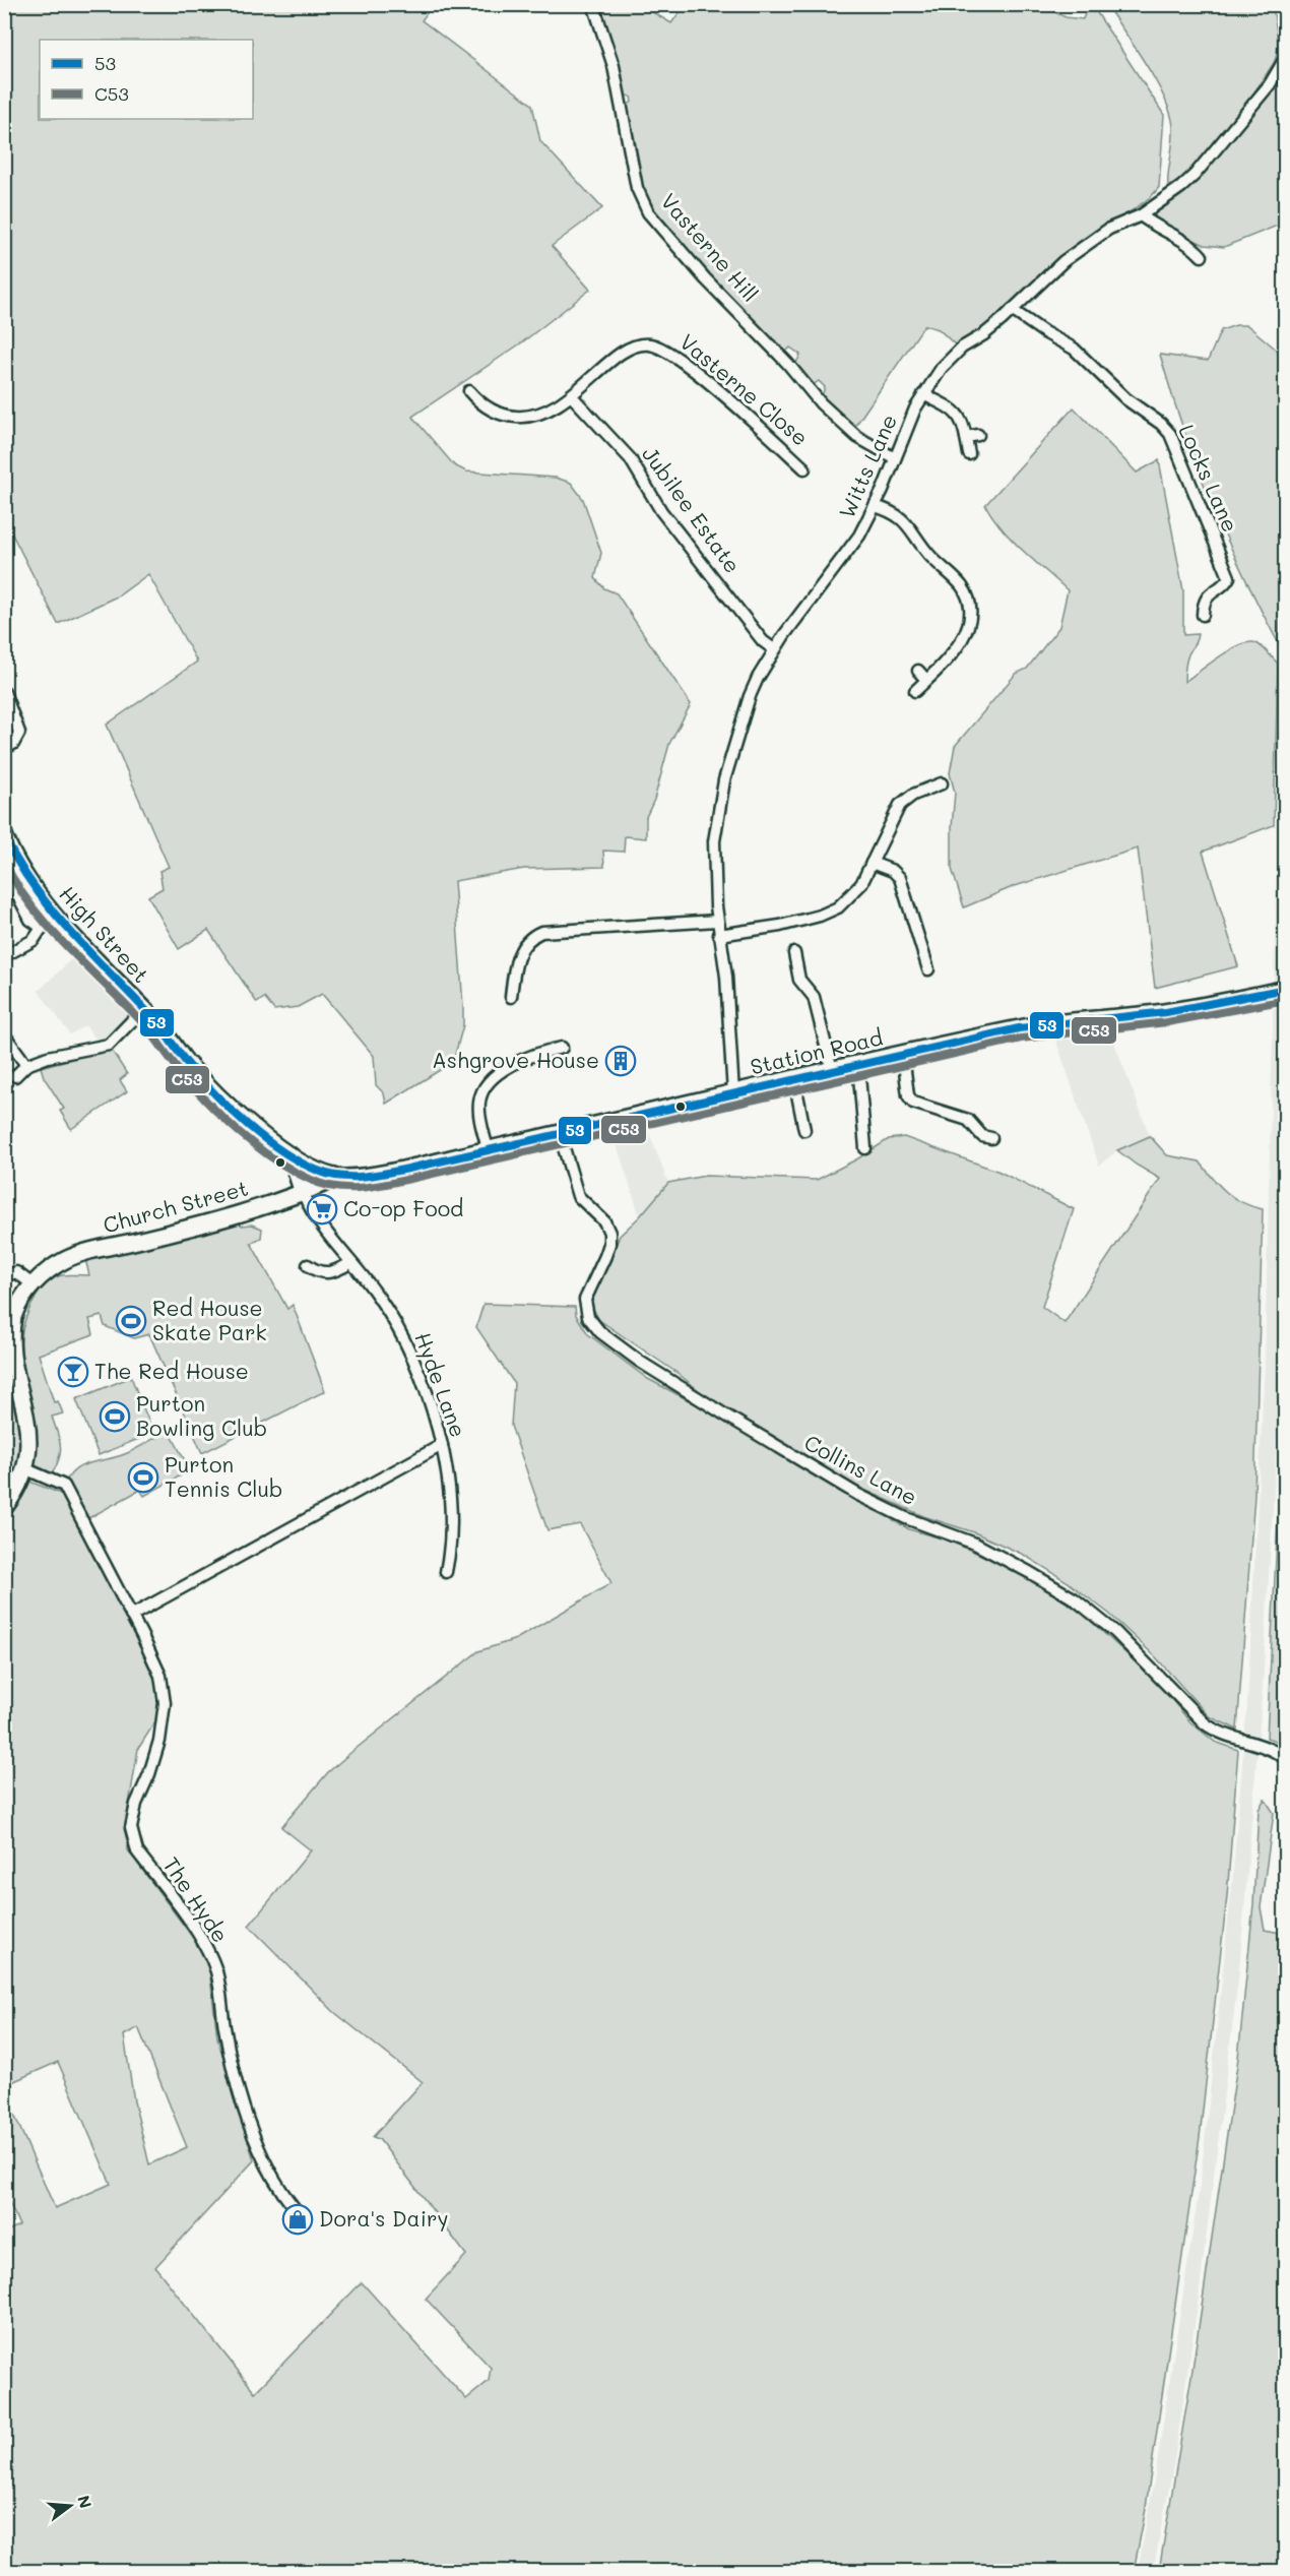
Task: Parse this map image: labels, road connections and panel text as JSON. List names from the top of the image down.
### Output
{
  "streets": {
    "street": [
      "Vasterne Hill",
      "Vasterne Close",
      "Witts Lane",
      "Locks Lane",
      "Jubilee Estate",
      "High Street",
      "Station Road",
      "Church Street",
      "Hyde Lane",
      "Collins Lane",
      "The Hyde"
    ]
  },
  "crossings": [
    ["Vasterne Hill", "Witts Lane"],
    ["Vasterne Close", "Jubilee Estate"],
    ["Witts Lane", "Locks Lane"],
    ["Witts Lane", "Jubilee Estate"],
    ["Witts Lane", "Station Road"],
    ["High Street", "Station Road"],
    ["High Street", "Church Street"],
    ["Station Road", "Collins Lane"],
    ["Church Street", "Hyde Lane"],
    ["Church Street", "The Hyde"]
  ],
  "places": {
    "building": ["Ashgrove House"],
    "supermarket": ["Co-op Food"],
    "sports": ["Red House Skate Park", "Purton Bowling Club", "Purton Tennis Club"],
    "bar": ["The Red House"],
    "shop": ["Dora's Dairy"]
  },
  "lines": ["transit line 53", "transit line C53"],
  "legend": ["53", "C53"],
  "north": "right"
}
